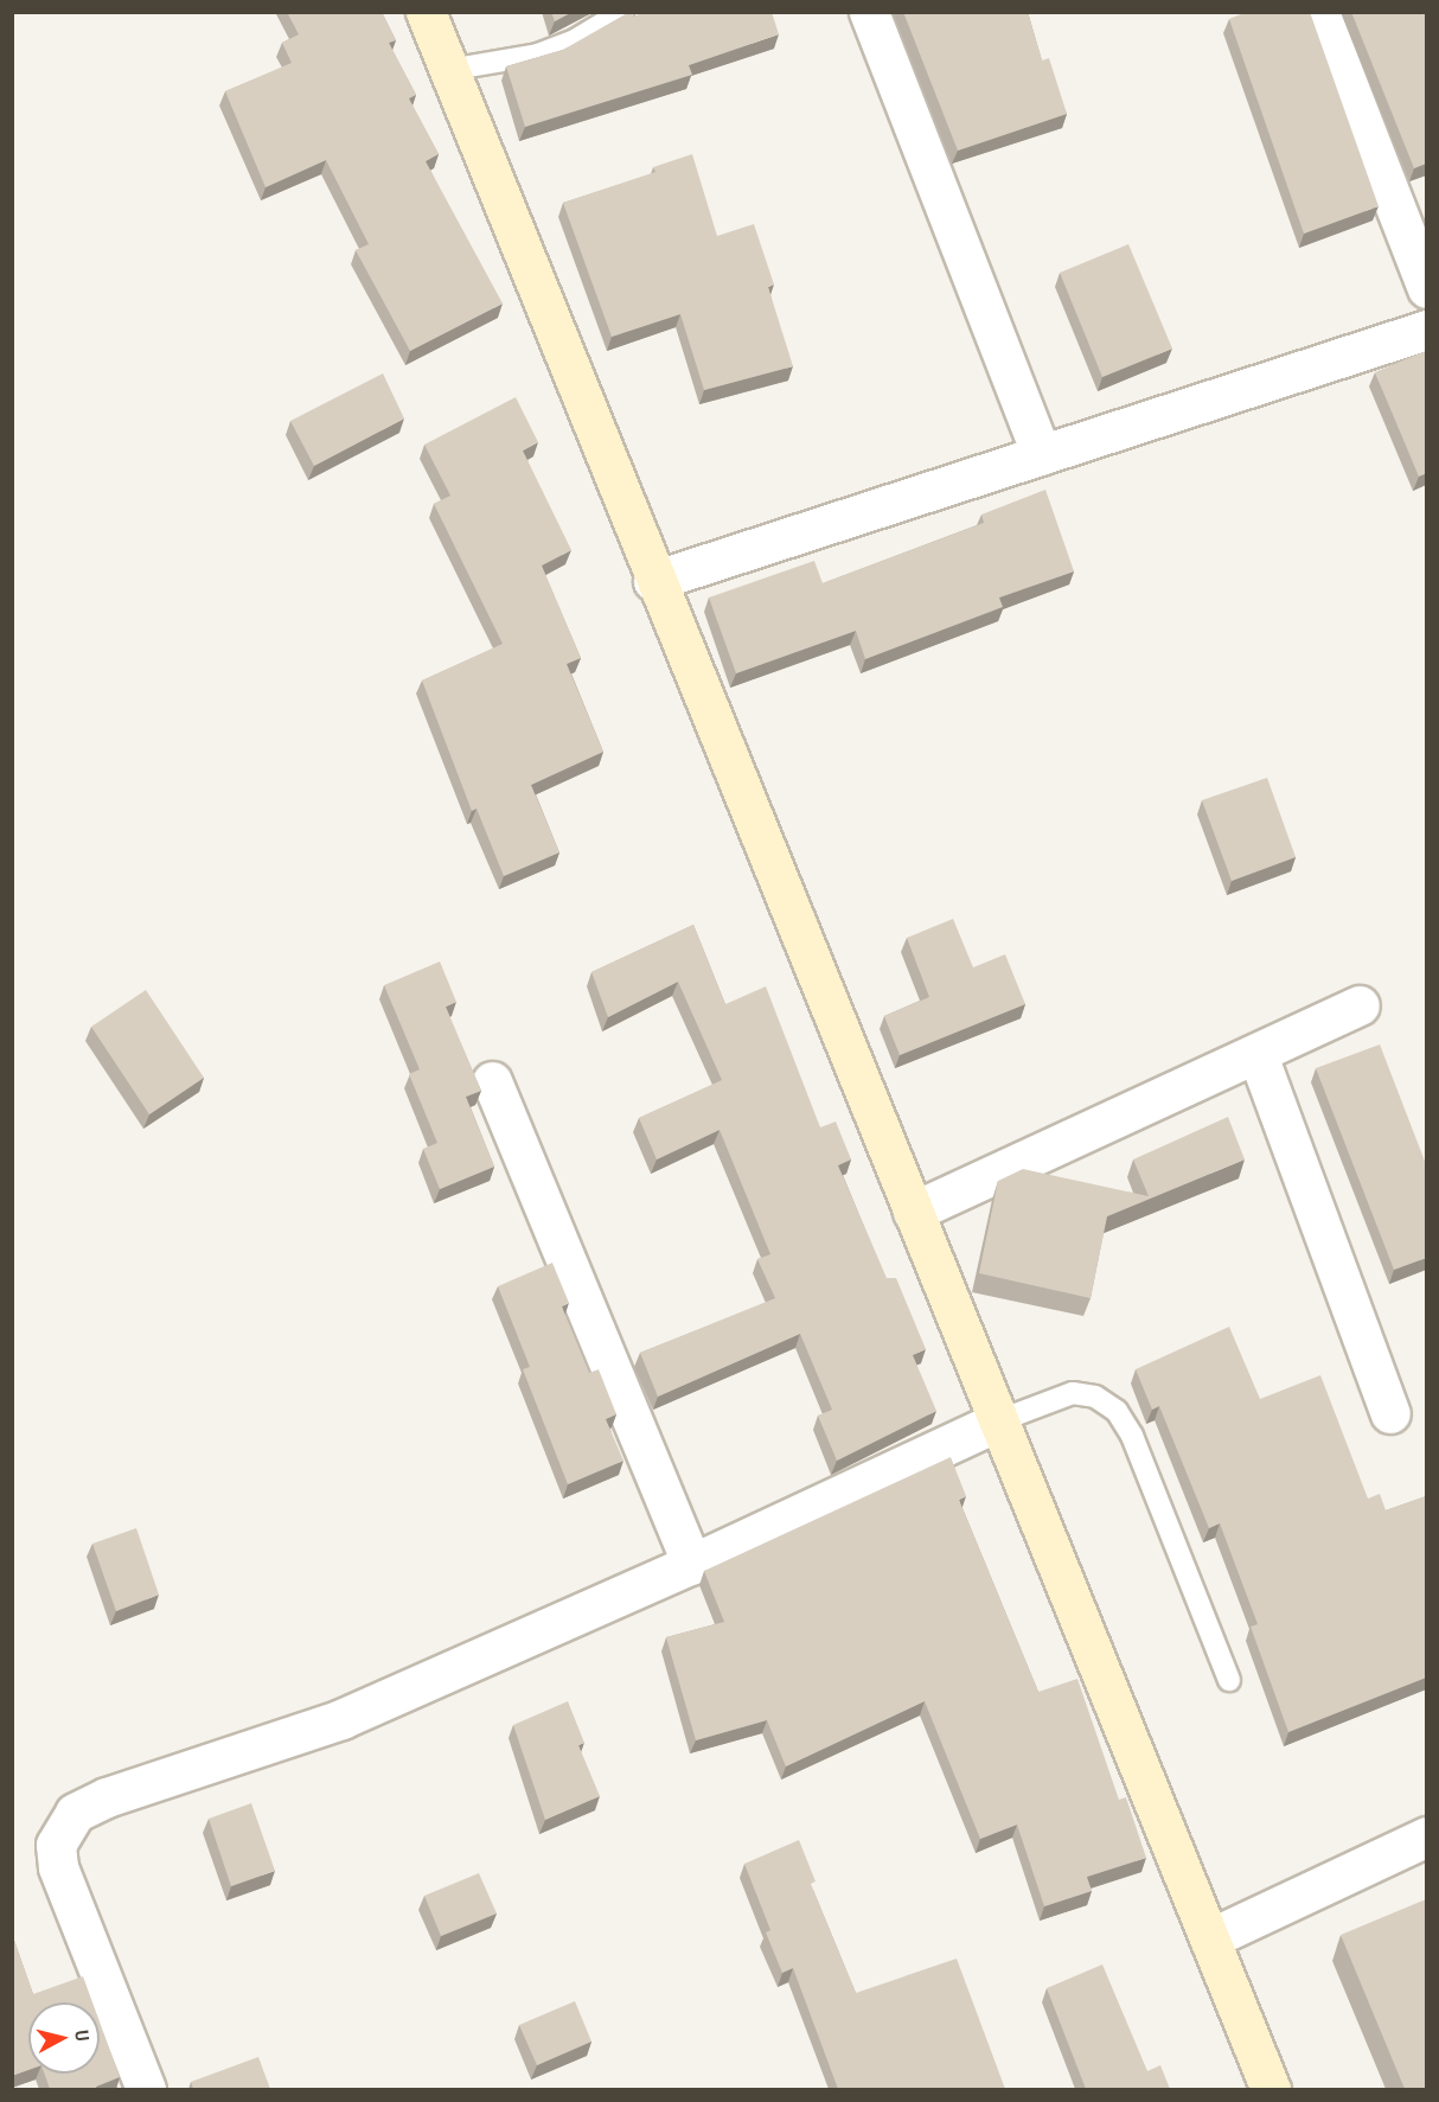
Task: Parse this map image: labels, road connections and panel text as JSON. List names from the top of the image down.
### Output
{
  "north": "right"
}
